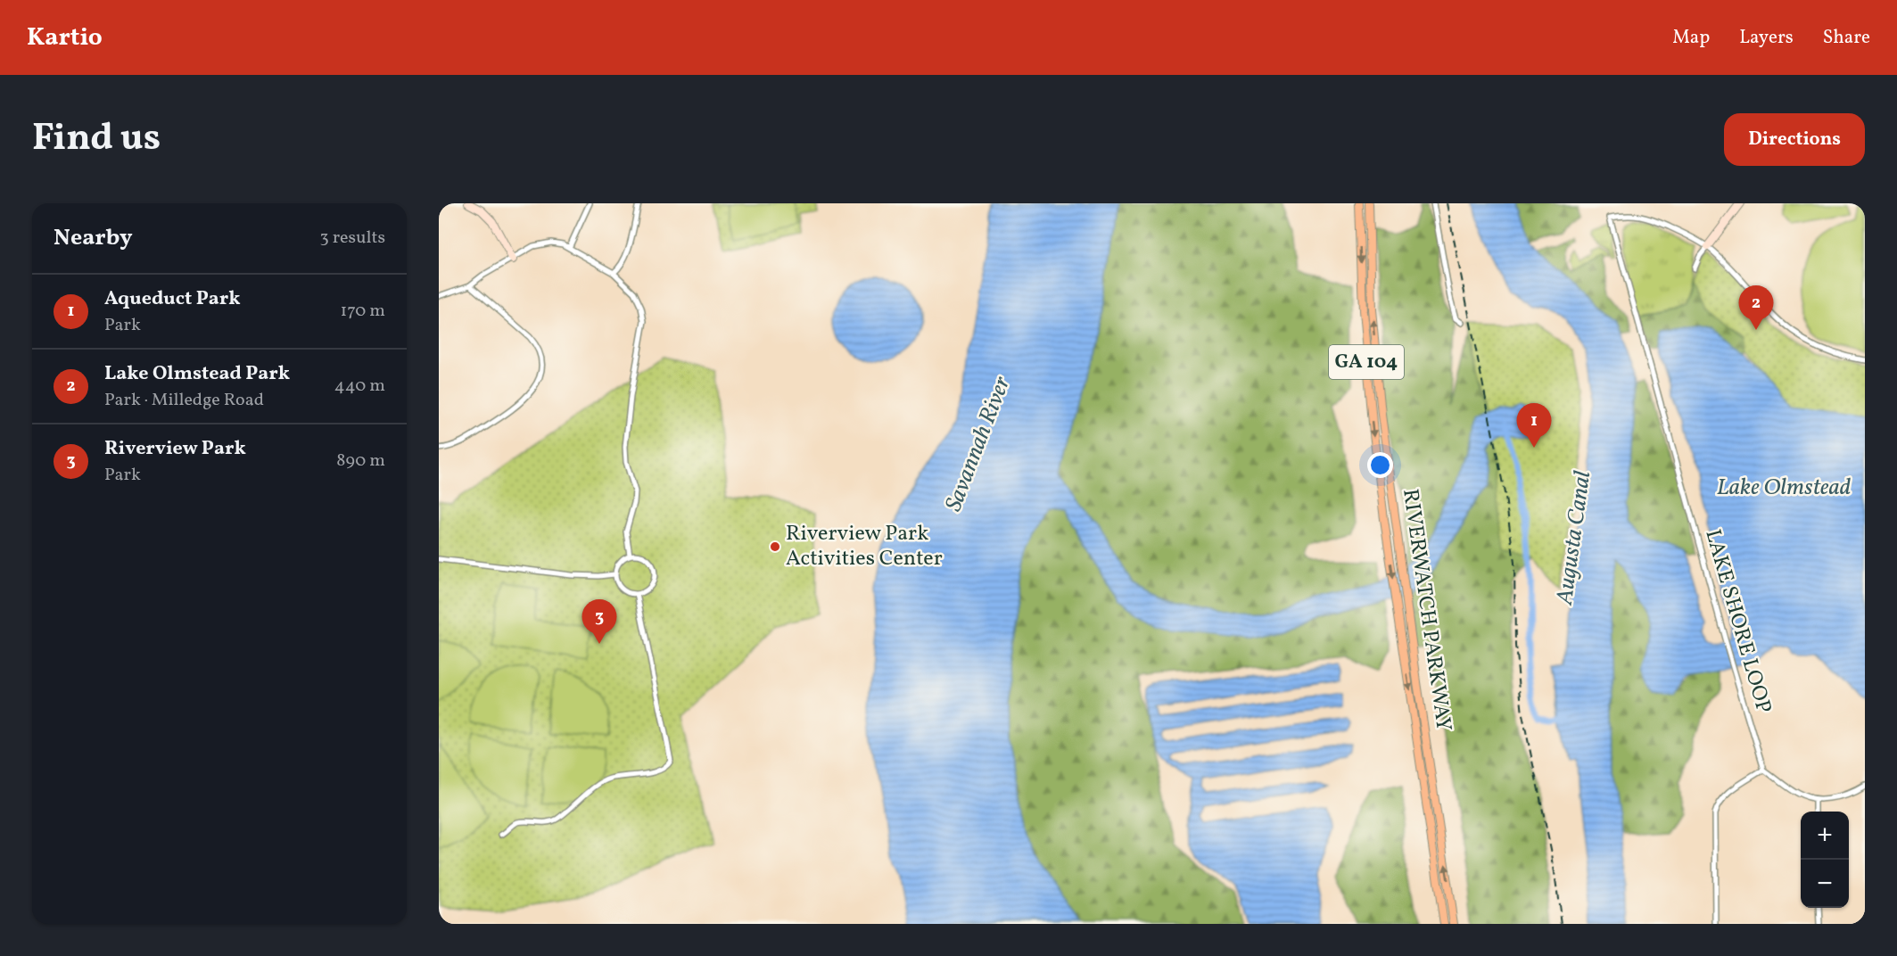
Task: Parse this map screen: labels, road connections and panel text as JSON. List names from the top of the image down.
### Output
{
  "streets": {
    "main road": ["GA 104", "RIVERWATCH PARKWAY"],
    "street": ["LAKE SHORE LOOP"]
  },
  "water": ["Savannah River", "Lake Olmstead", "Augusta Canal"],
  "places": ["Riverview Park Activities Center"],
  "page": {
    "header": "Kartio",
    "nav": ["Map", "Layers", "Share"],
    "title": "Find us",
    "buttons": "Directions",
    "heading": ["Nearby", "3 results"],
    "list": [
      {
        "mark": "1",
        "name": "Aqueduct Park",
        "note": "Park",
        "value": "170 m"
      },
      {
        "mark": "2",
        "name": "Lake Olmstead Park",
        "note": "Park · Milledge Road",
        "value": "440 m"
      },
      {
        "mark": "3",
        "name": "Riverview Park",
        "note": "Park",
        "value": "890 m"
      }
    ],
    "pins": ["2", "1", "3"],
    "map_buttons": ["+", "−"]
  }
}
